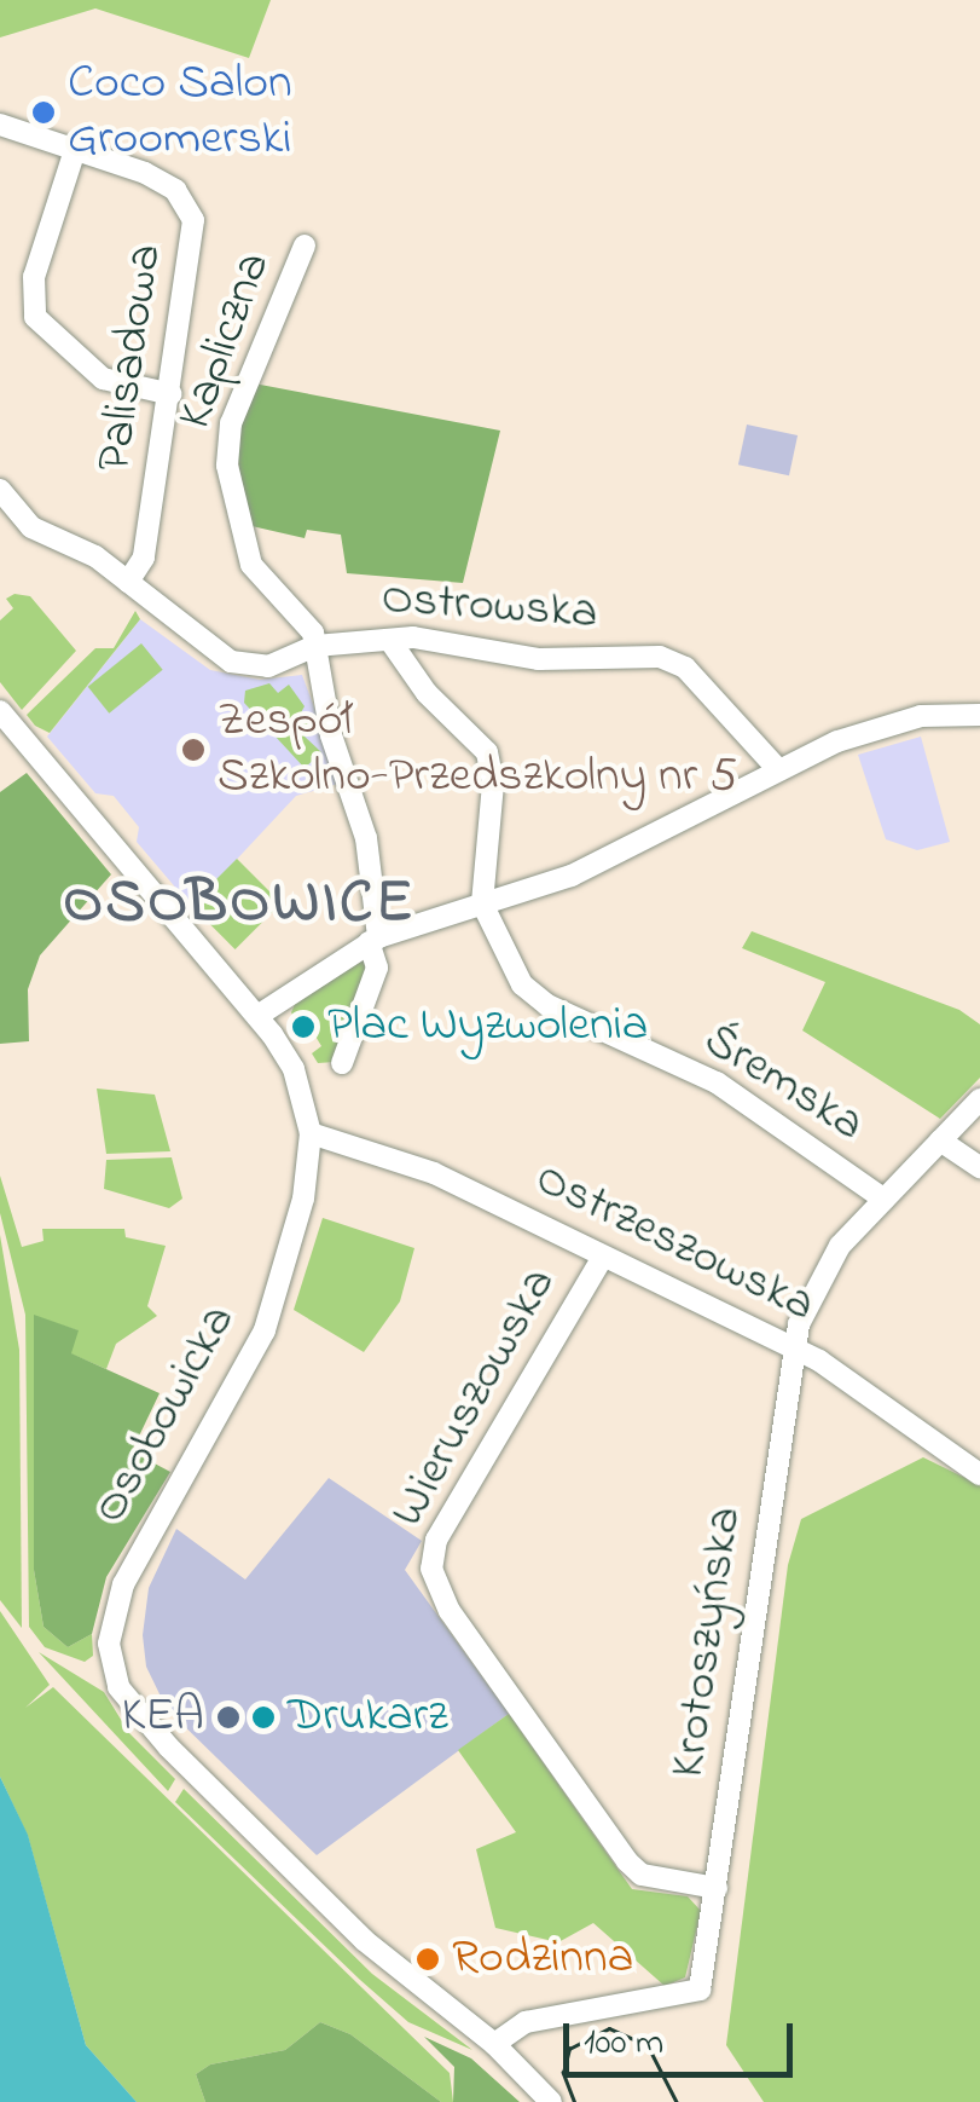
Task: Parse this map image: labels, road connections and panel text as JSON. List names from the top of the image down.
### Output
{
  "streets": {
    "street": [
      "Kapliczna",
      "Palisadowa",
      "Ostrowska",
      "Śremska",
      "Ostrzeszowska",
      "Wieruszowska",
      "Osobowicka",
      "Krotoszyńska"
    ]
  },
  "crossings": [
    ["Kapliczna", "Ostrowska"],
    ["Palisadowa", "Ostrowska"],
    ["Śremska", "Krotoszyńska"],
    ["Ostrzeszowska", "Wieruszowska"],
    ["Ostrzeszowska", "Osobowicka"],
    ["Ostrzeszowska", "Krotoszyńska"],
    ["Wieruszowska", "Krotoszyńska"],
    ["Osobowicka", "Krotoszyńska"]
  ],
  "districts": ["OSOBOWICE"],
  "places": [
    "Coco Salon Groomerski",
    "Zespół Szkolno-Przedszkolny nr 5",
    "Plac Wyzwolenia",
    "KEA",
    "Drukarz",
    "Rodzinna"
  ],
  "scale_bar": "100 m"
}
